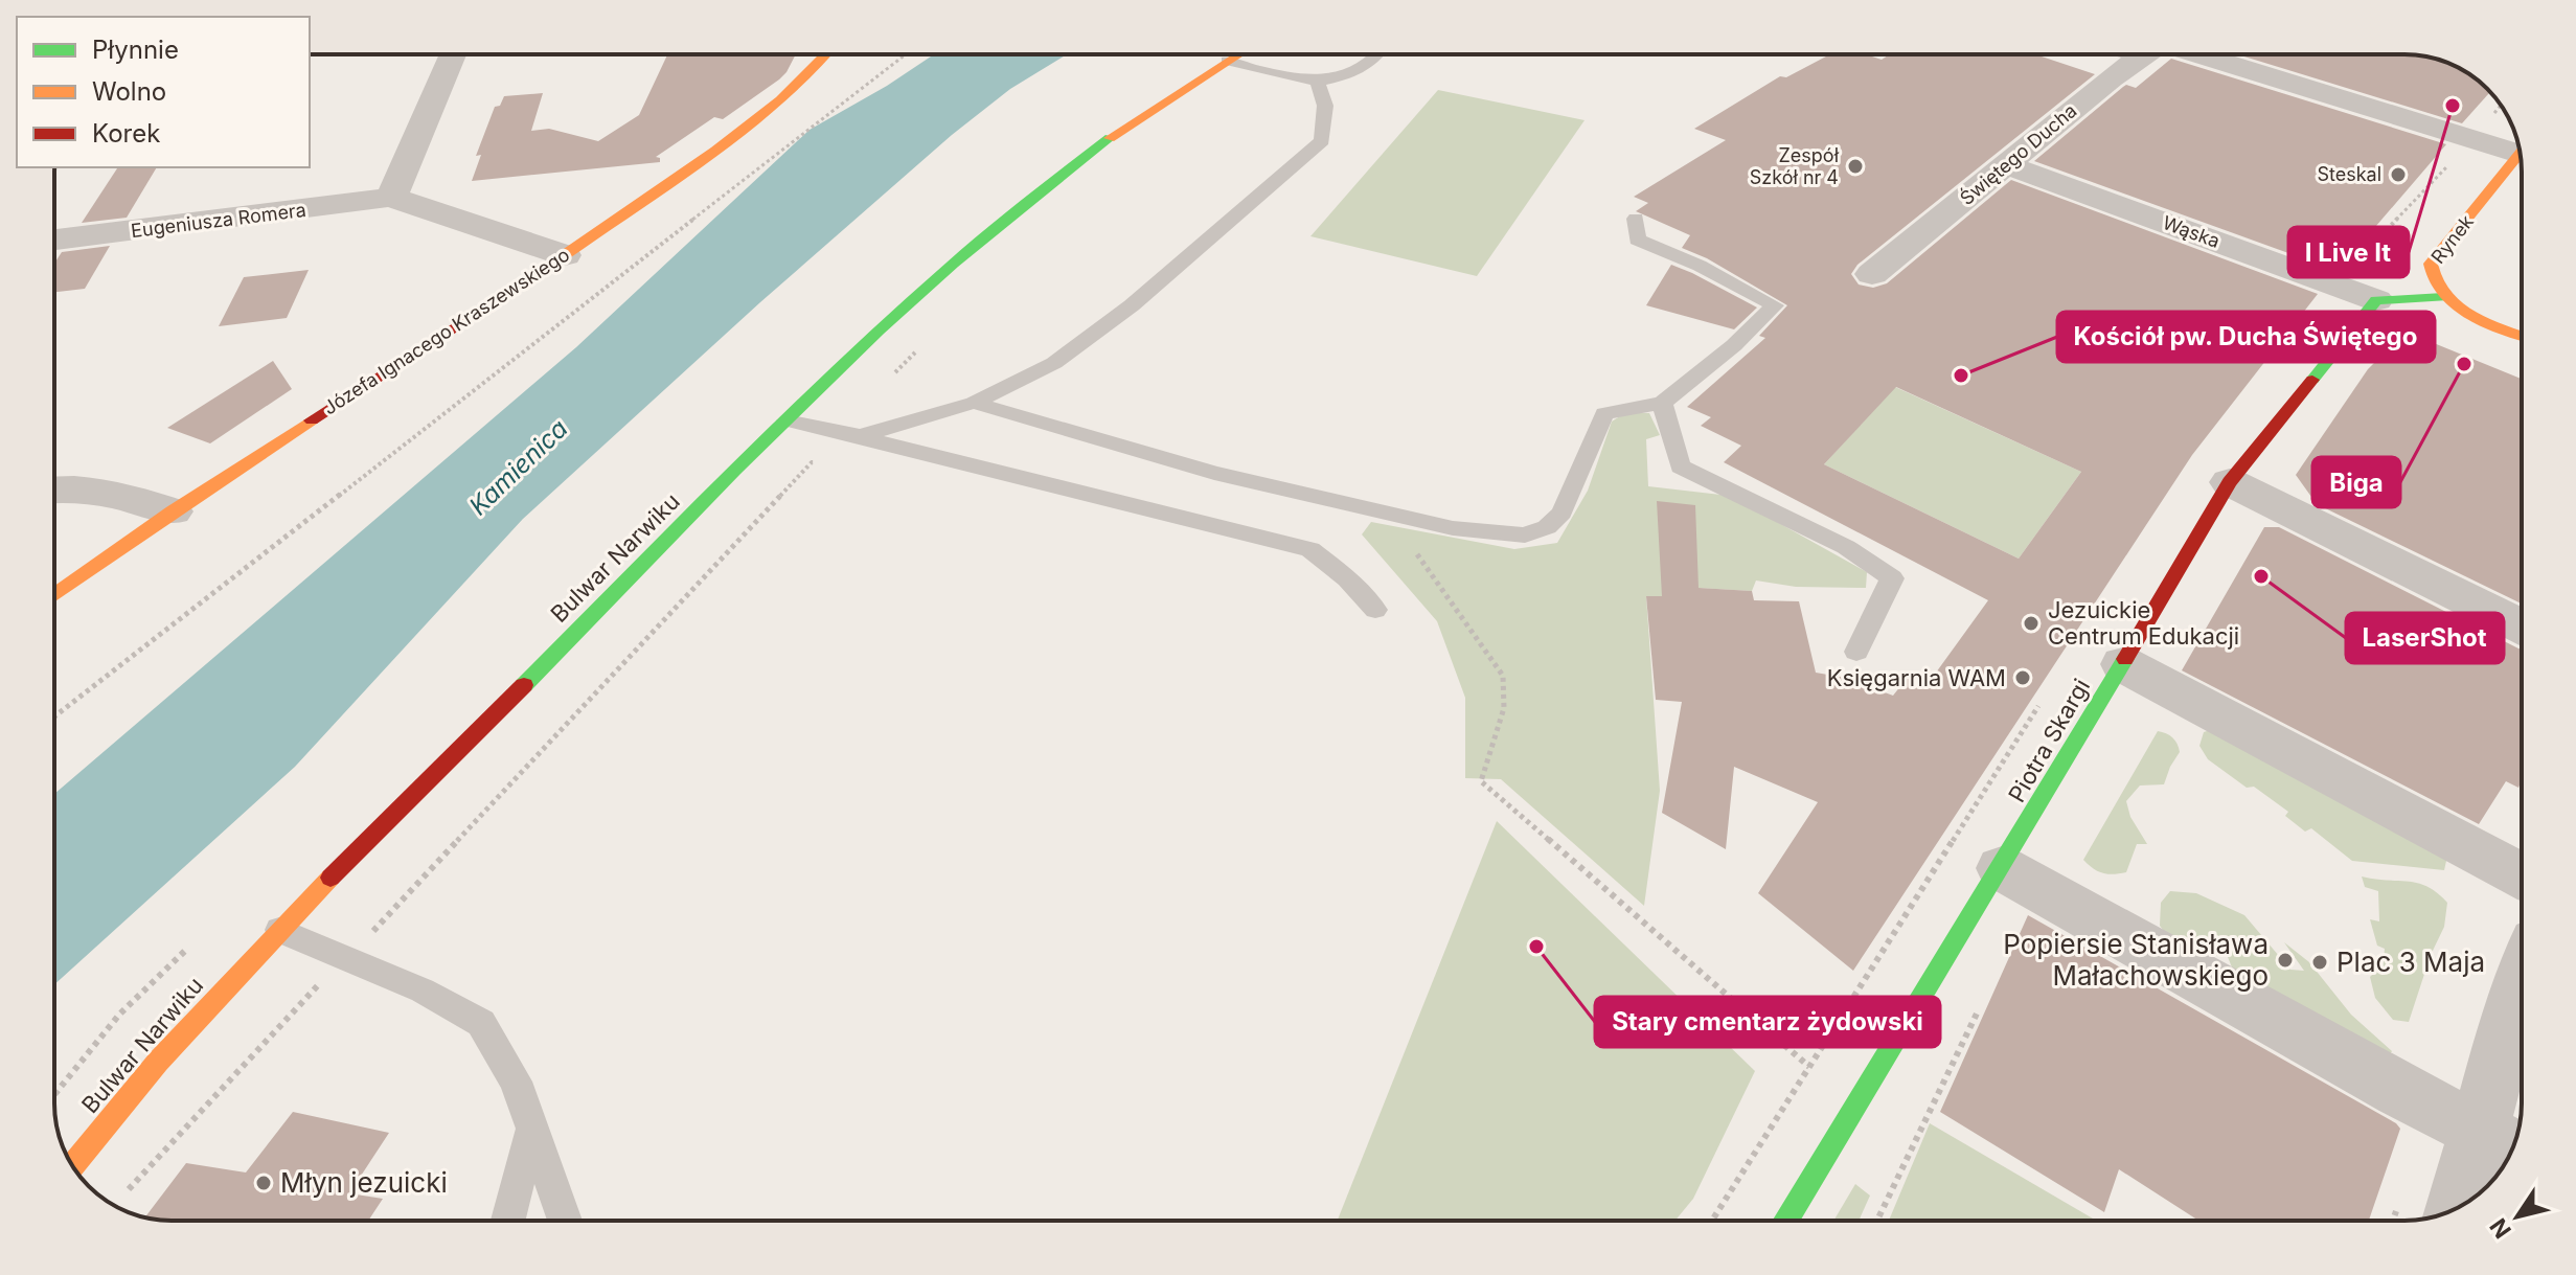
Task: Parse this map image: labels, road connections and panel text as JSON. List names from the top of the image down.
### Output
{
  "streets": {
    "street": [
      "Świętego Ducha",
      "Eugeniusza Romera",
      "Wąska",
      "Rynek",
      "Józefa Ignacego Kraszewskiego",
      "Bulwar Narwiku",
      "Piotra Skargi"
    ]
  },
  "crossings": [
    ["Świętego Ducha", "Wąska"],
    ["Wąska", "Piotra Skargi"]
  ],
  "water": ["Kamienica"],
  "places": [
    "I Live It",
    "Zespół Szkół nr 4",
    "Steskal",
    "Biga",
    "Kościół pw. Ducha Świętego",
    "LaserShot",
    "Jezuickie Centrum Edukacji",
    "Księgarnia WAM",
    "Stary cmentarz żydowski",
    "Popiersie Stanisława Małachowskiego",
    "Plac 3 Maja",
    "Młyn jezuicki"
  ],
  "legend": ["Płynnie", "Wolno", "Korek"],
  "north": "bottom left"
}
